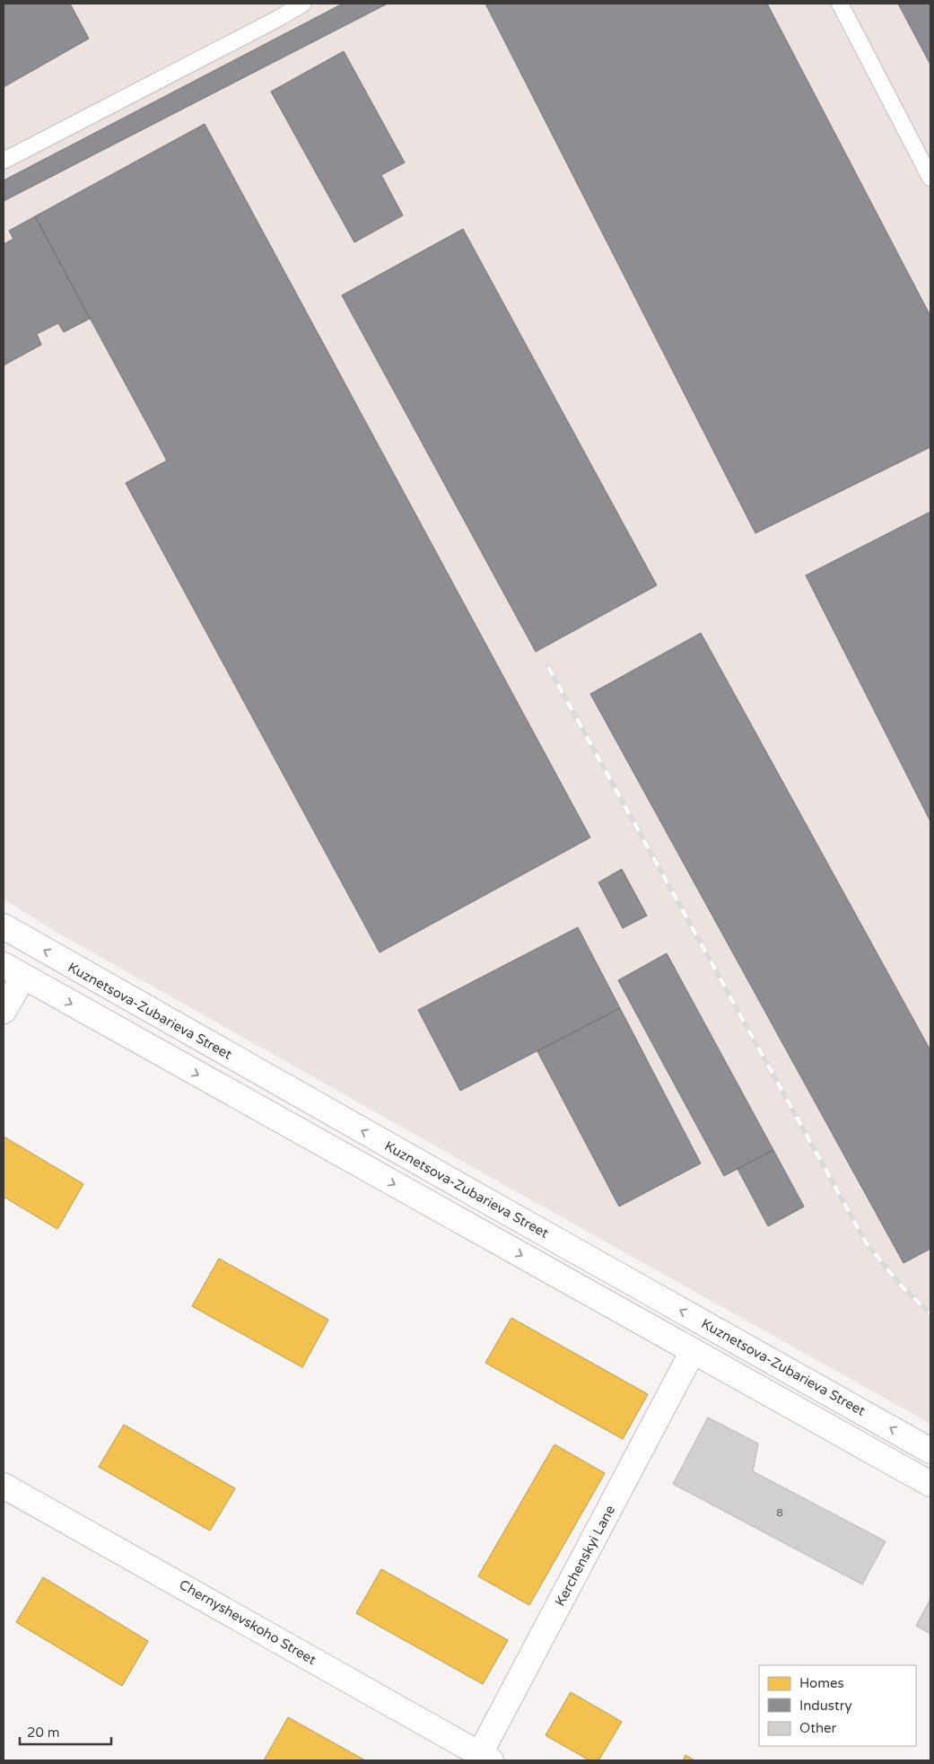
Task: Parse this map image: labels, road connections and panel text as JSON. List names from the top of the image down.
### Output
{
  "streets": {
    "main road": ["Kuznetsova-Zubarieva Street", "Kerchenskyi Lane", "Chernyshevskoho Street"]
  },
  "crossings": [
    ["Kerchenskyi Lane", "Chernyshevskoho Street"]
  ],
  "house_numbers": ["8"],
  "legend": ["Homes", "Industry", "Other"],
  "scale_bar": "20 m"
}
